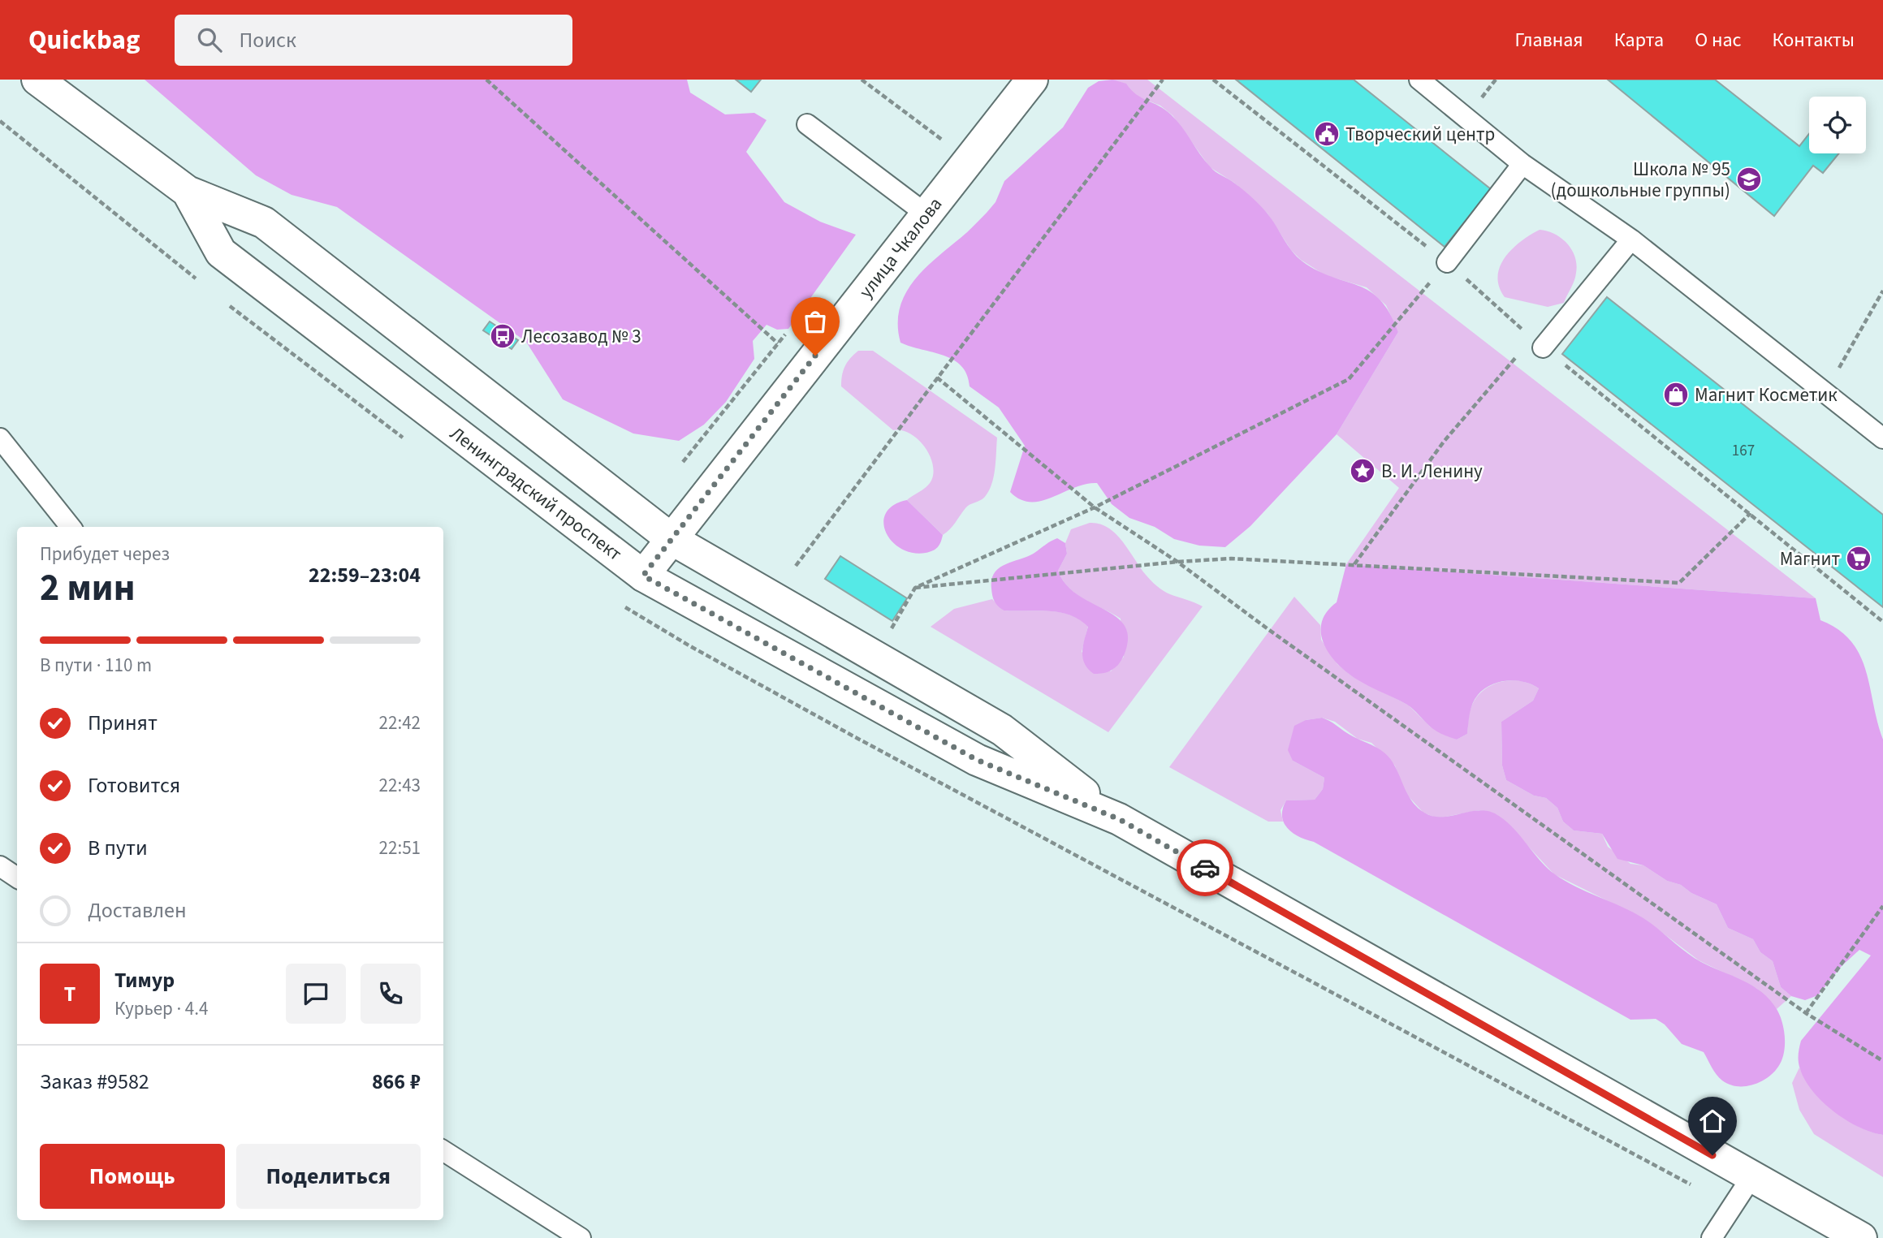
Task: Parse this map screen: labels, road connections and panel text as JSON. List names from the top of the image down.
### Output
{
  "streets": {
    "main road": ["улица Чкалова", "Ленинградский проспект"]
  },
  "crossings": [
    ["улица Чкалова", "Ленинградский проспект"]
  ],
  "places": {
    "public building": ["Творческий центр"],
    "school or university": ["Школа № 95 (дошкольные группы)"],
    "bus stop": ["Лесозавод № 3"],
    "shop": ["Магнит Косметик"],
    "place": ["В. И. Ленину"],
    "supermarket": ["Магнит"]
  },
  "house_numbers": ["167"],
  "page": {
    "header": "Quickbag",
    "search": "Поиск",
    "nav": [
      "Главная",
      "Карта",
      "О нас",
      "Контакты"
    ],
    "heading": ["2 мин", "Прибудет через", "22:59–23:04"],
    "panel": [
      "Тимур",
      "Курьер · 4.4",
      "Заказ #9582",
      "866 ₽"
    ],
    "bar": "В пути · 110 m",
    "list": [
      ["Принят", "22:42"],
      ["Готовится", "22:43"],
      ["В пути", "22:51"],
      "Доставлен"
    ],
    "round": "Т",
    "buttons": ["Помощь", "Поделиться"]
  }
}
